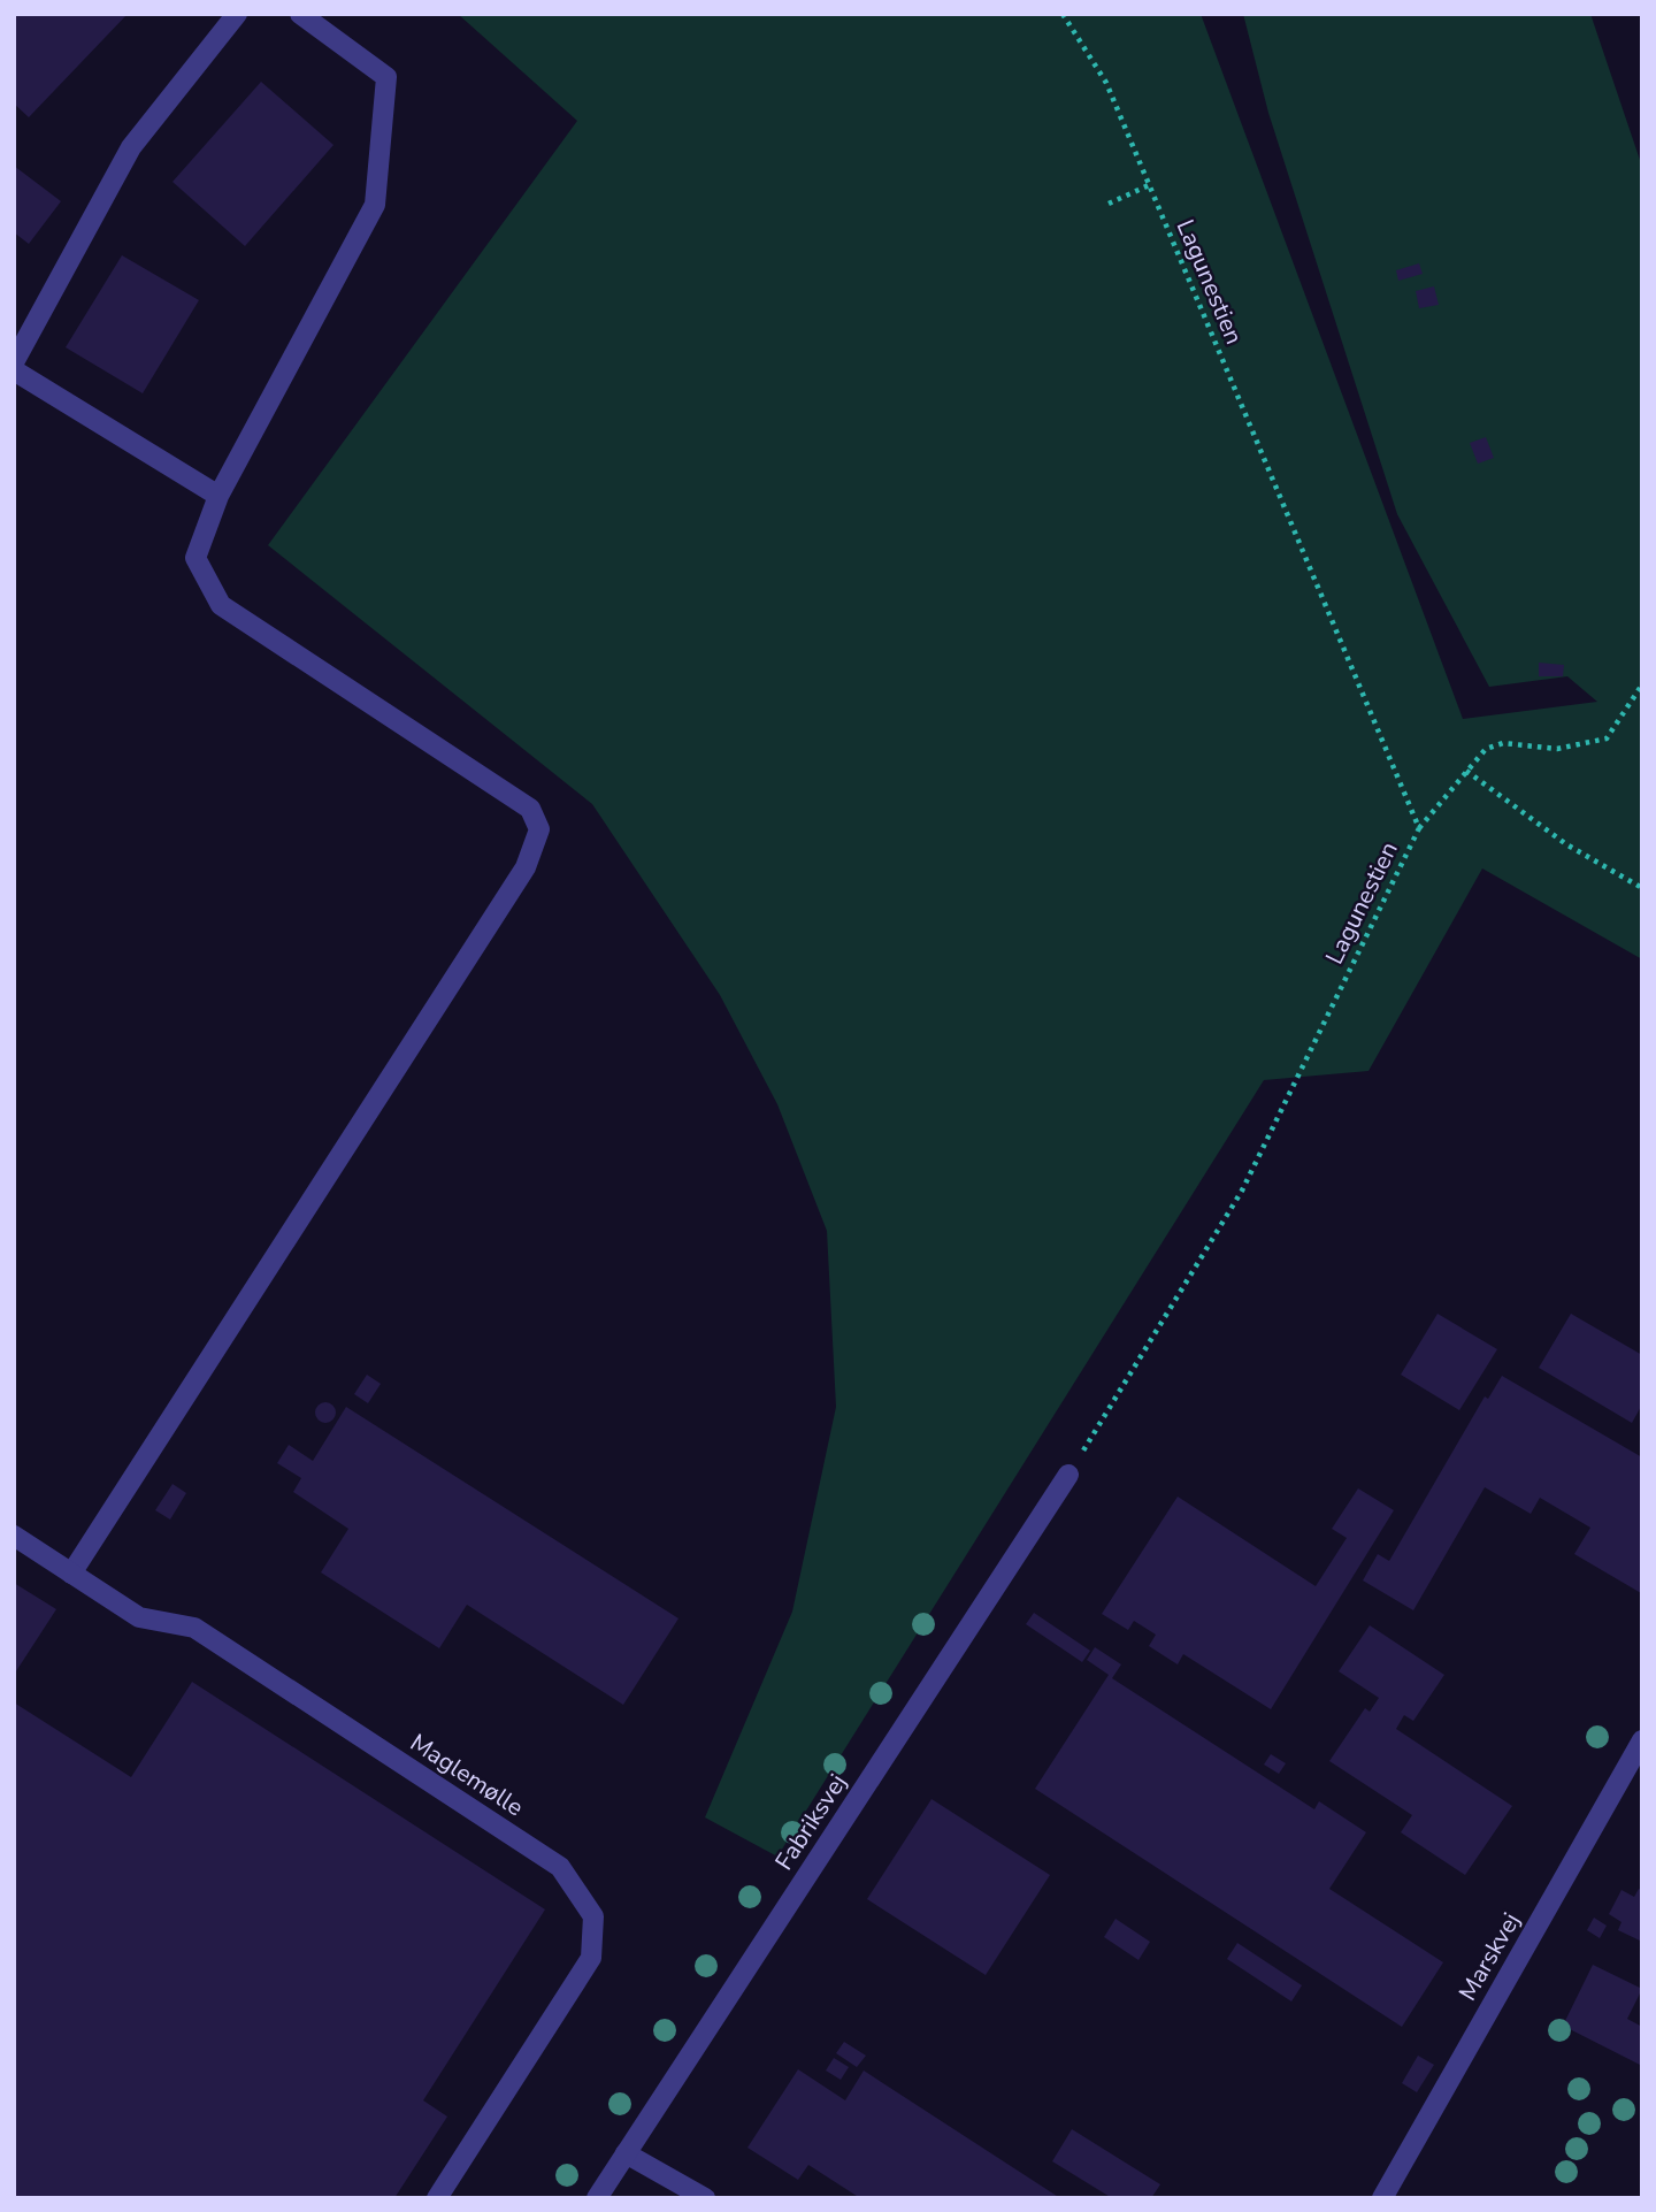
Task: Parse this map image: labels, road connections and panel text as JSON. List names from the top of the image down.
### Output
{
  "streets": {
    "street": ["Maglemølle", "Fabriksvej", "Marskvej"],
    "path": ["Lagunestien"]
  },
  "crossings": [
    ["Lagunestien", "Fabriksvej"]
  ]
}
